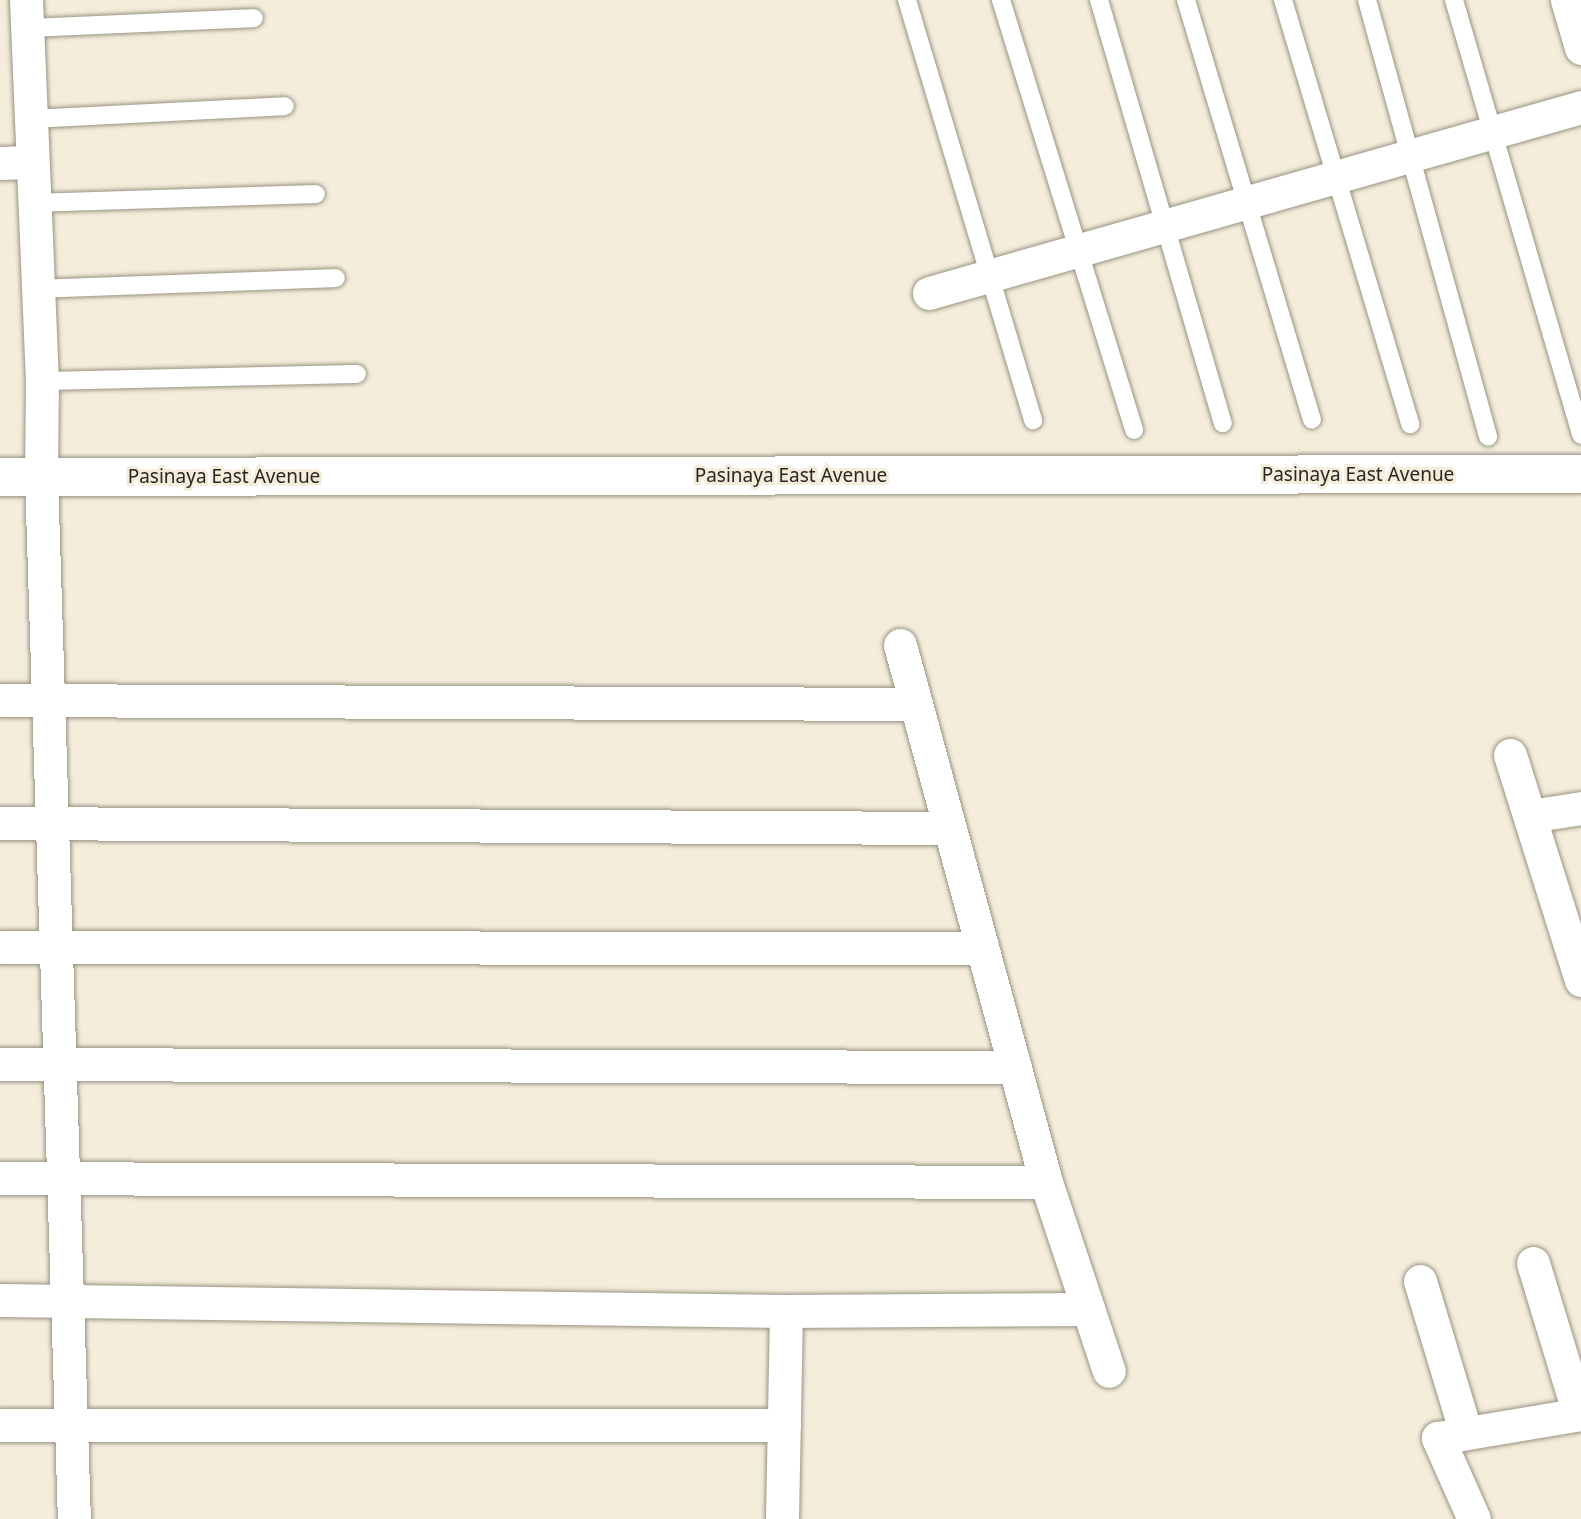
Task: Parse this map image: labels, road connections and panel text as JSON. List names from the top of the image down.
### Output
{
  "streets": {
    "street": ["Pasinaya East Avenue"]
  }
}
